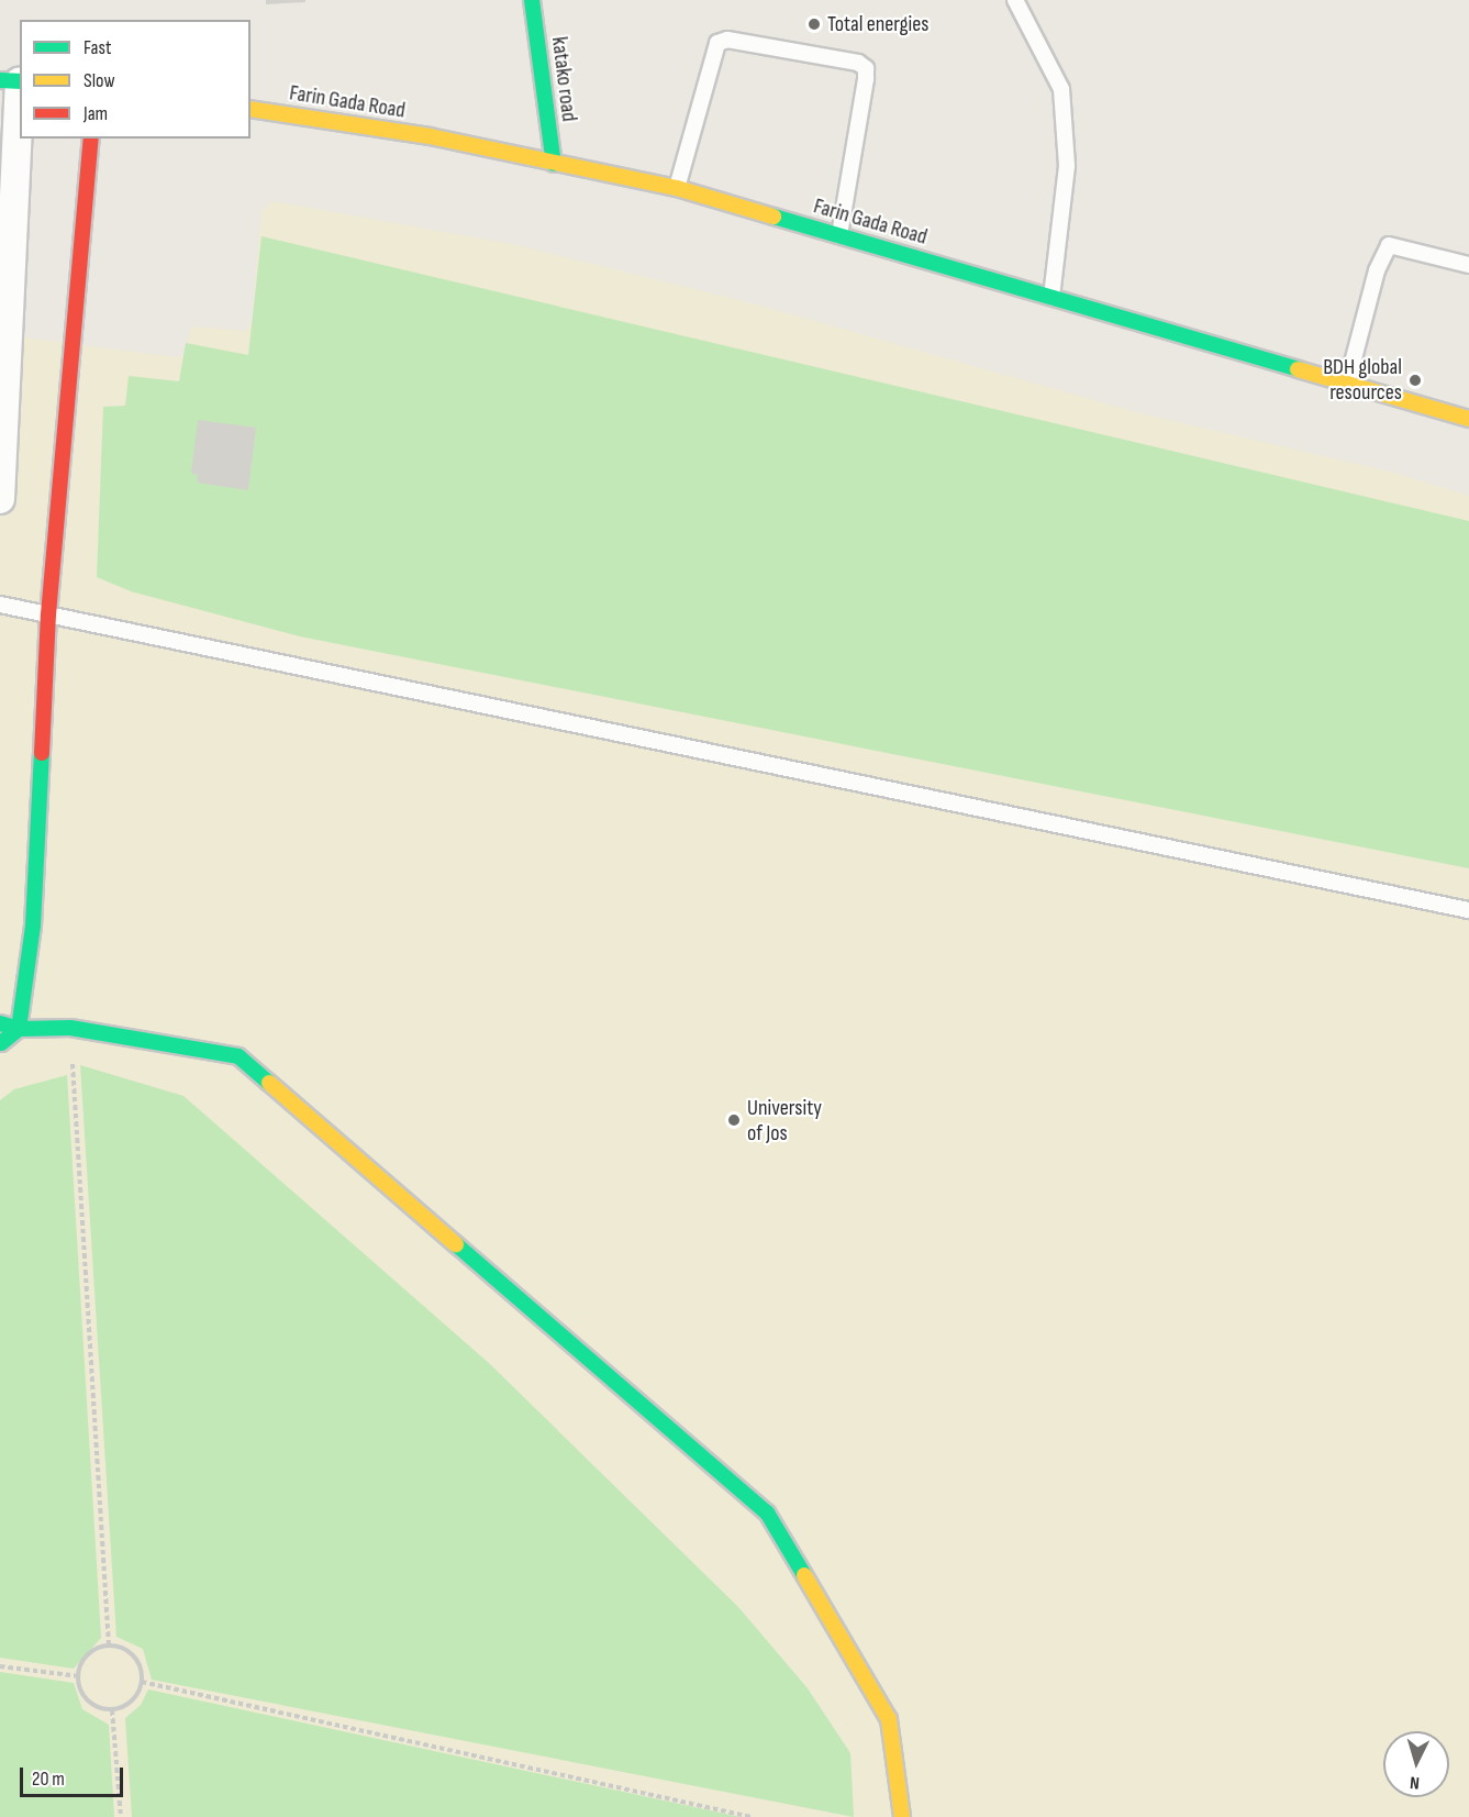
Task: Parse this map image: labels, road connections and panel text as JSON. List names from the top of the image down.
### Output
{
  "streets": {
    "street": ["katako road", "Farin Gada Road"]
  },
  "crossings": [
    ["katako road", "Farin Gada Road"]
  ],
  "places": ["Total energies", "BDH global resources", "University of Jos"],
  "legend": ["Fast", "Slow", "Jam"],
  "scale_bar": "20 m",
  "north": "bottom"
}
